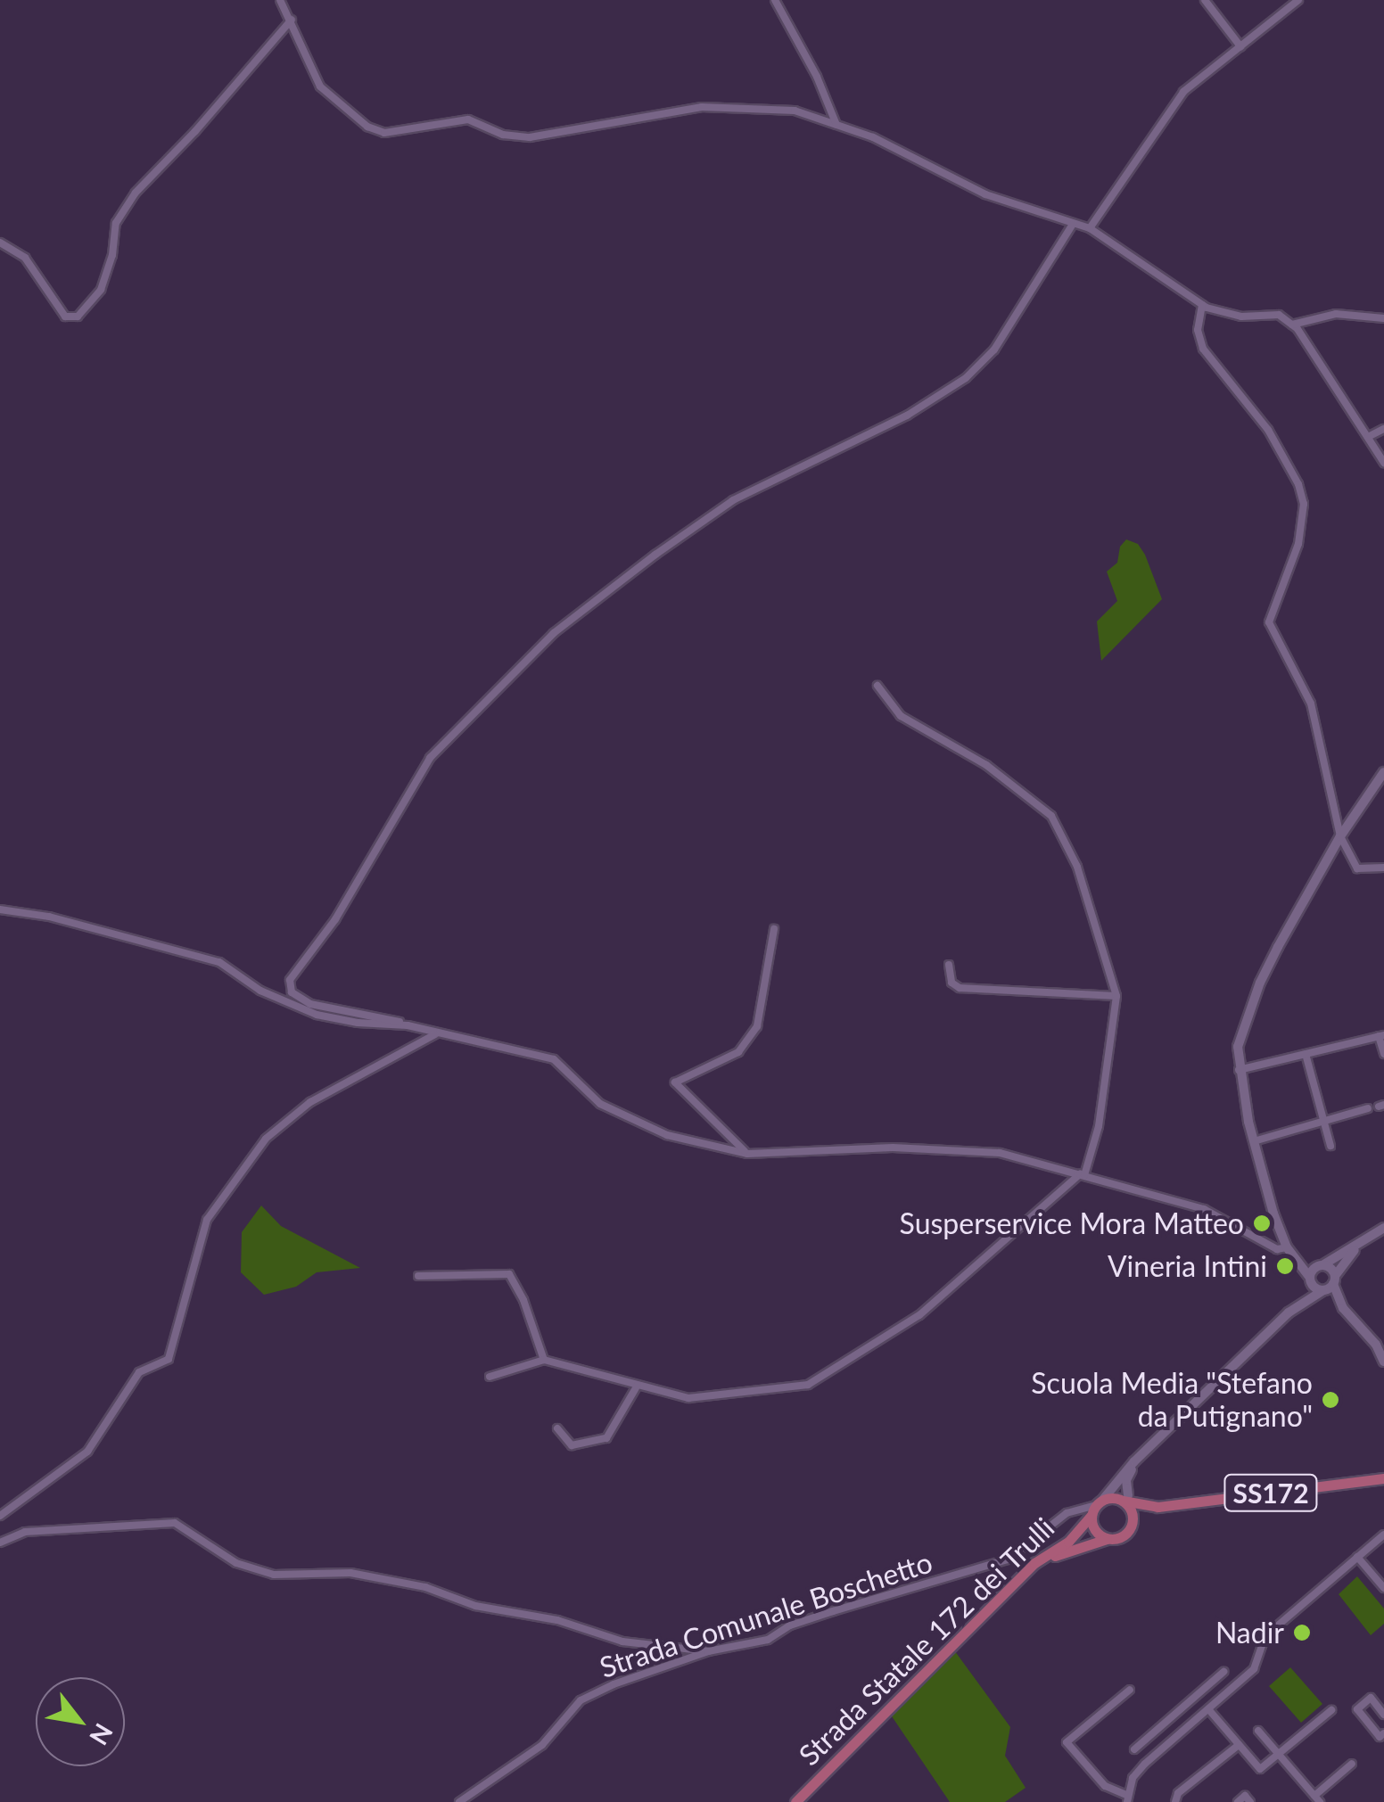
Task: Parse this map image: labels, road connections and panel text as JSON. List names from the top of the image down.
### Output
{
  "streets": {
    "main road": ["SS172", "Strada Statale 172 dei Trulli"],
    "street": ["Strada Comunale Boschetto"]
  },
  "crossings": [
    ["Strada Comunale Boschetto", "Strada Statale 172 dei Trulli"]
  ],
  "places": [
    "Susperservice Mora Matteo",
    "Vineria Intini",
    "Scuola Media \"Stefano da Putignano\"",
    "Nadir"
  ],
  "north": "bottom right"
}
